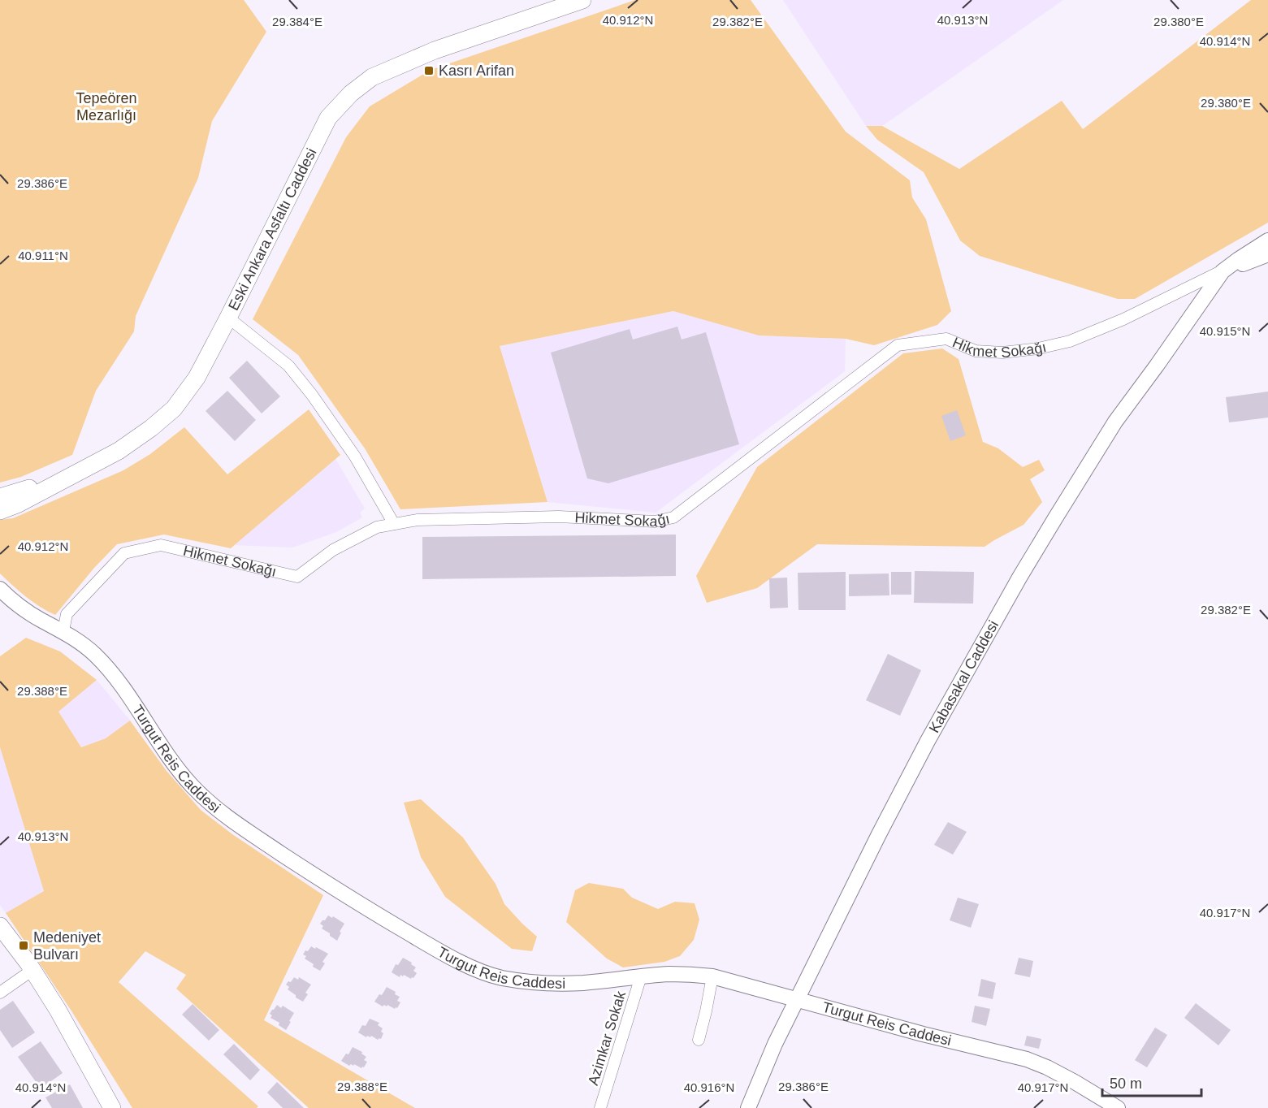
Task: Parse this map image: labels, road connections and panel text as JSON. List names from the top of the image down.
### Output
{
  "streets": {
    "main road": ["Eski Ankara Asfaltı Caddesi"],
    "street": [
      "Hikmet Sokağı",
      "Kabasakal Caddesi",
      "Turgut Reis Caddesi",
      "Azimkar Sokak"
    ]
  },
  "crossings": [
    ["Hikmet Sokağı", "Kabasakal Caddesi"],
    ["Hikmet Sokağı", "Turgut Reis Caddesi"],
    ["Kabasakal Caddesi", "Turgut Reis Caddesi"],
    ["Turgut Reis Caddesi", "Azimkar Sokak"]
  ],
  "parks": ["Tepeören Mezarlığı"],
  "places": {
    "transit": ["Kasrı Arifan", "Medeniyet Bulvarı"]
  },
  "scale_bar": "50 m",
  "coordinates": [
    "40.912°N",
    "40.913°N",
    "29.382°E",
    "29.384°E",
    "29.380°E",
    "40.914°N",
    "29.386°E",
    "40.911°N",
    "40.915°N",
    "29.388°E",
    "40.917°N",
    "40.916°N"
  ]
}
